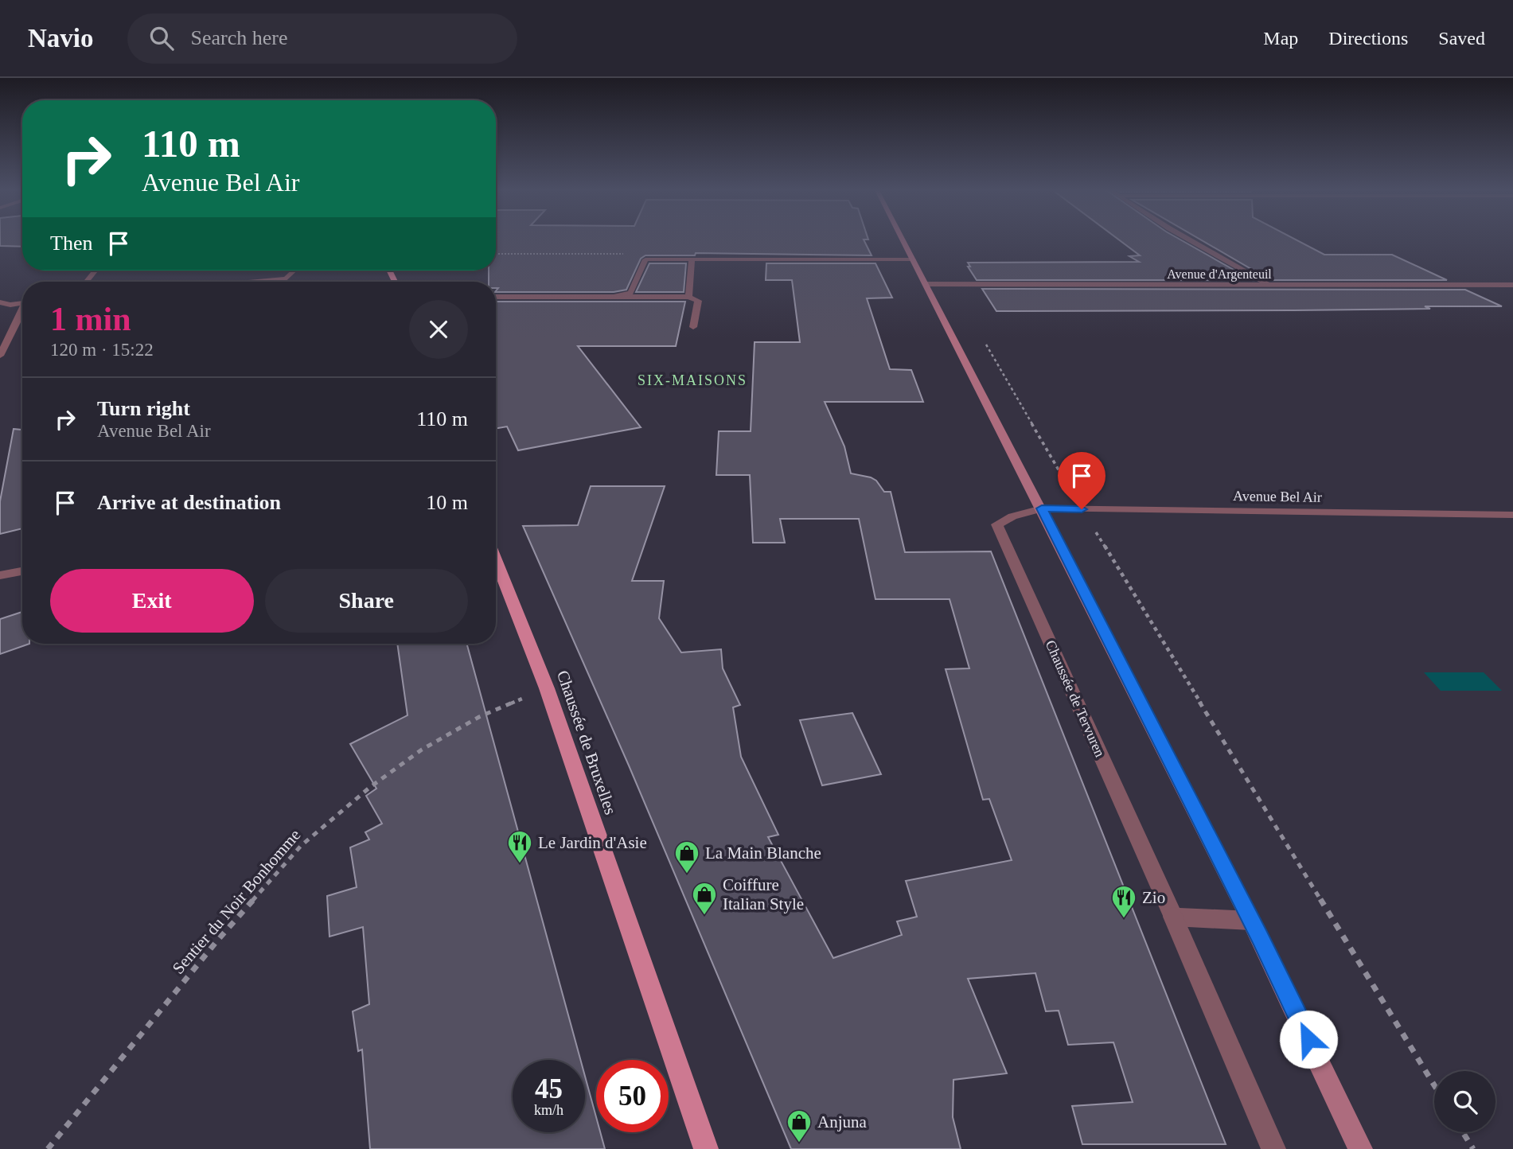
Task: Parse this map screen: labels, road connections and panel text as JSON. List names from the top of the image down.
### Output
{
  "streets": {
    "main road": ["Chaussée de Bruxelles"],
    "street": ["Avenue d'Argenteuil", "Avenue Bel Air", "Chaussée de Tervuren"],
    "path": ["Sentier du Noir Bonhomme"]
  },
  "crossings": [
    ["Avenue Bel Air", "Chaussée de Tervuren"],
    ["Chaussée de Bruxelles", "Sentier du Noir Bonhomme"]
  ],
  "districts": ["SIX-MAISONS"],
  "places": {
    "restaurant": ["Le Jardin d'Asie", "Zio"],
    "shop": ["La Main Blanche", "Coiffure Italian Style", "Anjuna"]
  },
  "page": {
    "header": "Navio",
    "search": "Search here",
    "nav": ["Map", "Directions", "Saved"],
    "turn": ["110 m", "Avenue Bel Air"],
    "then": "Then",
    "heading": ["1 min", "120 m · 15:22"],
    "list": [
      {
        "name": "Turn right",
        "note": "Avenue Bel Air",
        "value": "110 m"
      },
      {
        "name": "Arrive at destination",
        "value": "10 m"
      }
    ],
    "buttons": ["Exit", "Share"],
    "speed": "45 km/h",
    "limit": "50"
  }
}
